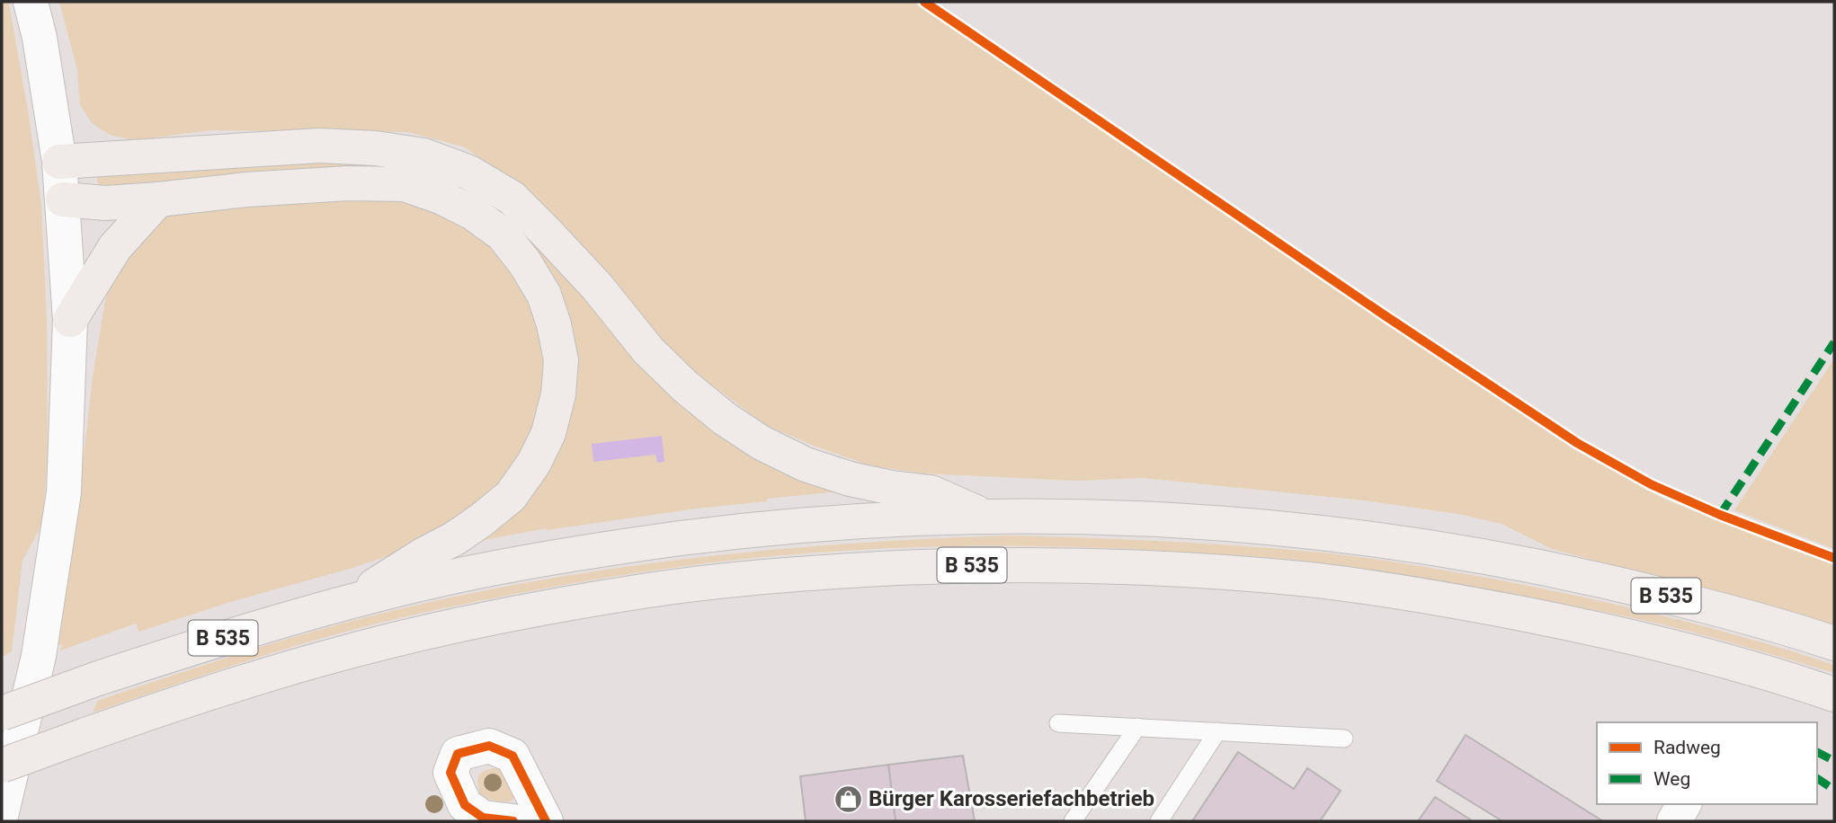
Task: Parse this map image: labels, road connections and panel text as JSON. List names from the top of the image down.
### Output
{
  "streets": {
    "highway": ["B 535"]
  },
  "places": {
    "shop": ["Bürger Karosseriefachbetrieb"]
  },
  "legend": ["Radweg", "Weg"]
}
